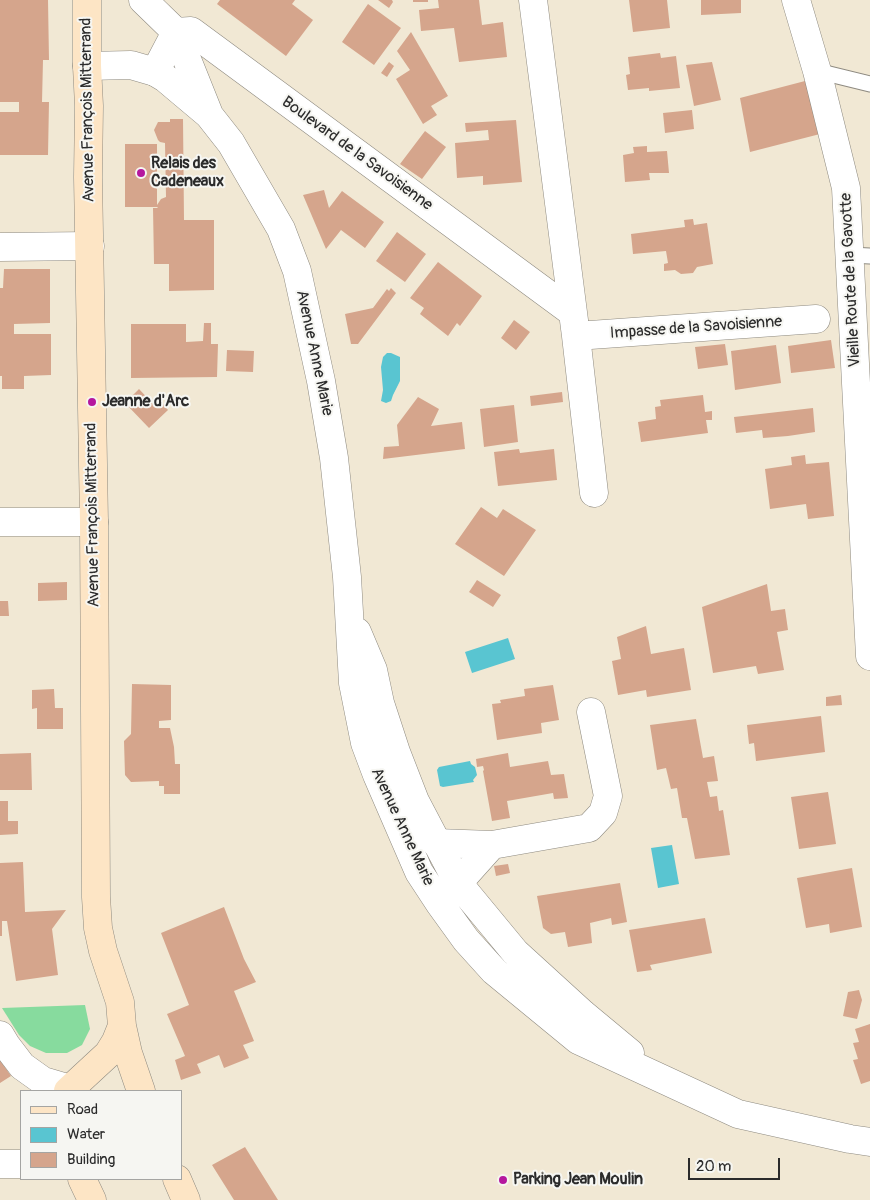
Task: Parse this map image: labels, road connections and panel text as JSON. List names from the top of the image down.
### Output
{
  "streets": {
    "main road": ["Avenue François Mitterrand"],
    "street": [
      "Boulevard de la Savoisienne",
      "Vieille Route de la Gavotte",
      "Impasse de la Savoisienne",
      "Avenue Anne Marie"
    ]
  },
  "crossings": [
    ["Avenue François Mitterrand", "Avenue Anne Marie"],
    ["Boulevard de la Savoisienne", "Impasse de la Savoisienne"],
    ["Boulevard de la Savoisienne", "Avenue Anne Marie"]
  ],
  "places": ["Relais des Cadeneaux", "Jeanne d'Arc", "Parking Jean Moulin"],
  "legend": ["Road", "Water", "Building"],
  "scale_bar": "20 m"
}
